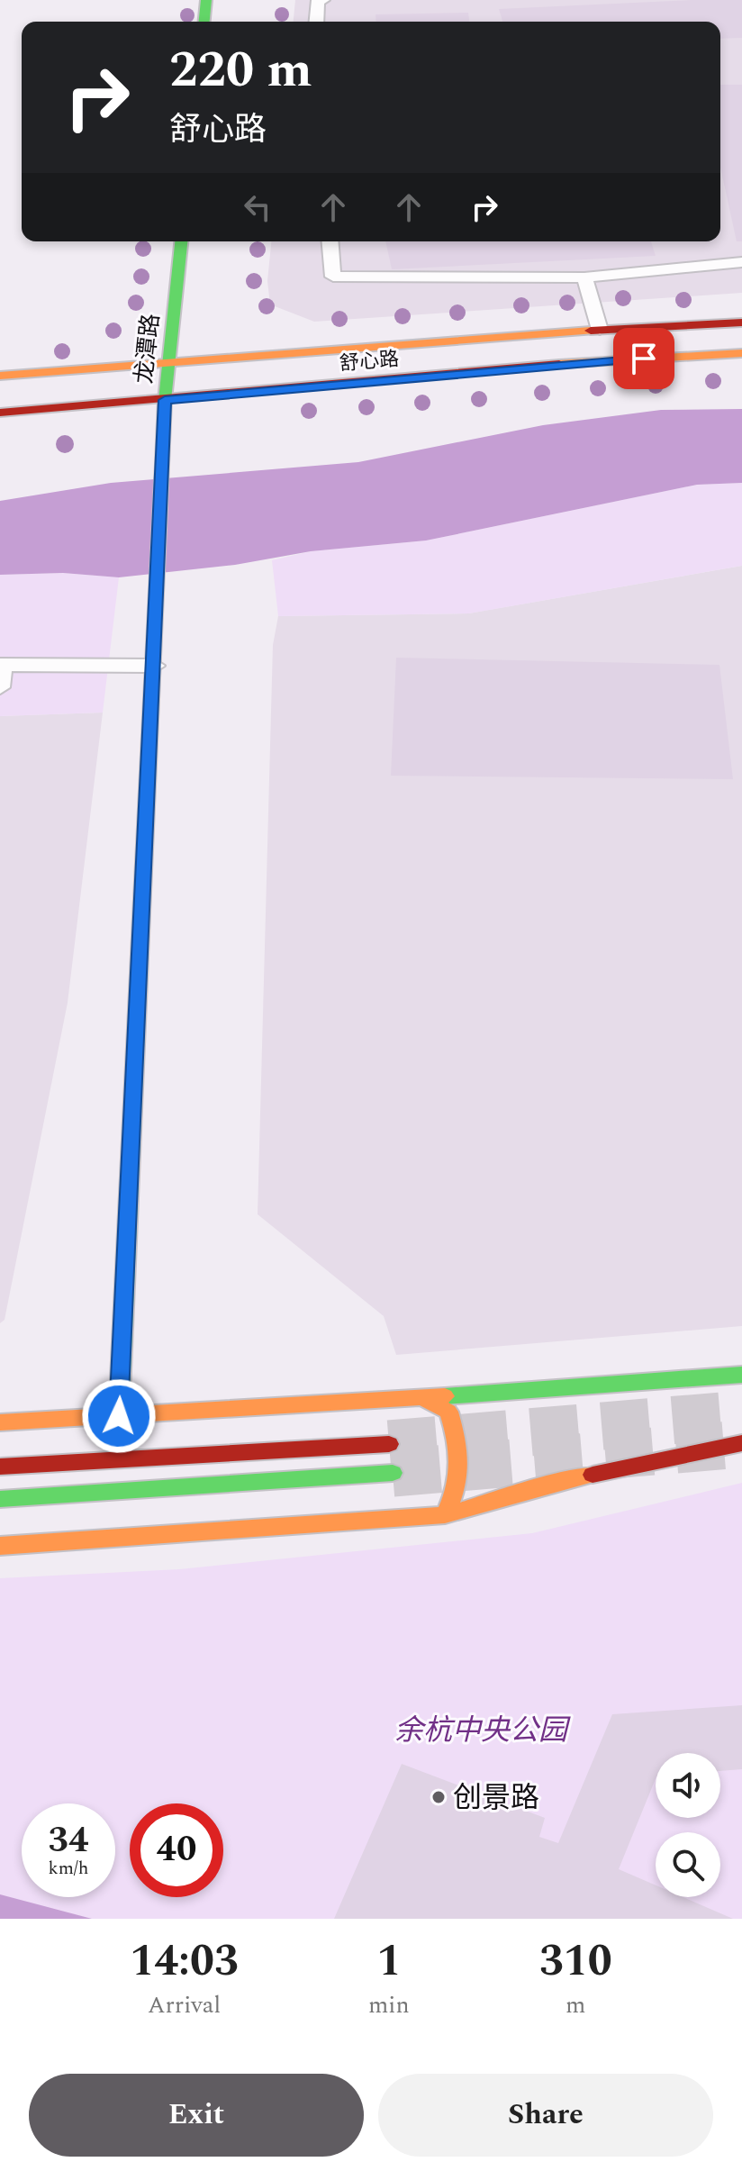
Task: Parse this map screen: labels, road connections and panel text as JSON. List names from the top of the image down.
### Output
{
  "streets": {
    "street": ["龙潭路", "舒心路"]
  },
  "crossings": [
    ["龙潭路", "舒心路"]
  ],
  "parks": ["余杭中央公园"],
  "places": ["创景路"],
  "page": {
    "turn": ["220 m", "舒心路"],
    "speed": "34 km/h",
    "limit": "40",
    "eta": [
      "14:03",
      "Arrival",
      "1",
      "min",
      "310",
      "m"
    ],
    "buttons": ["Exit", "Share"]
  }
}
